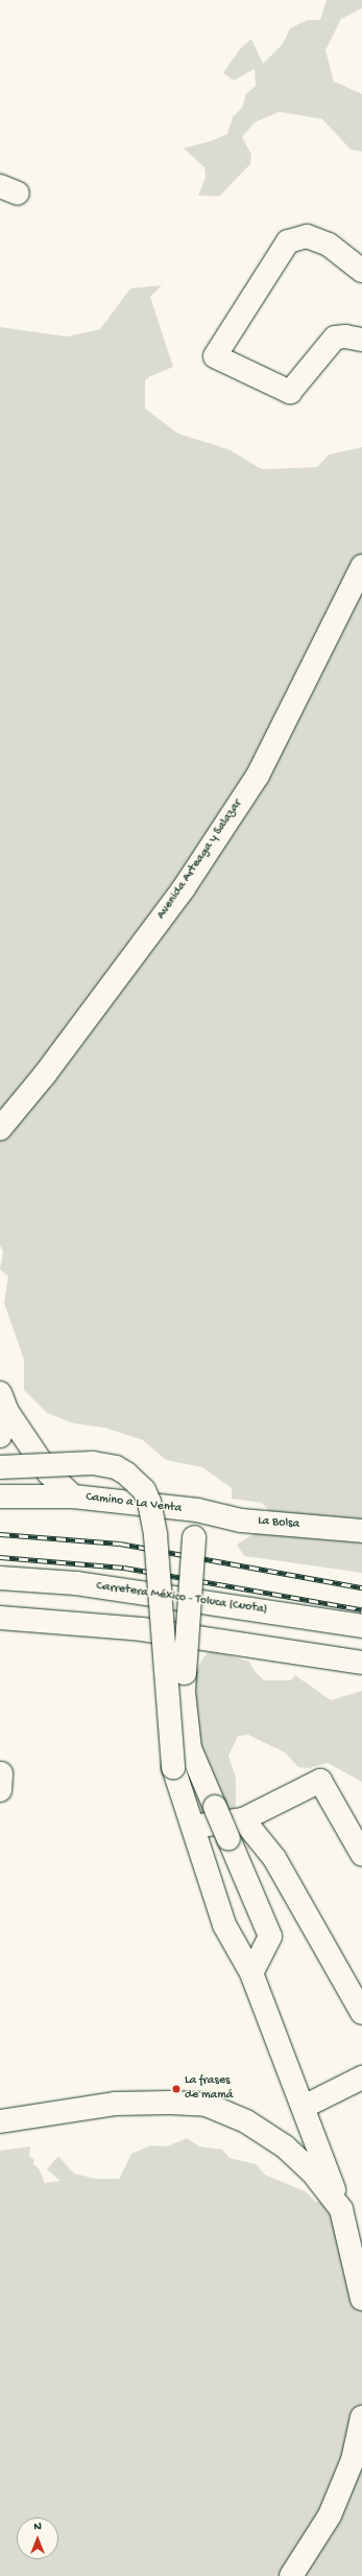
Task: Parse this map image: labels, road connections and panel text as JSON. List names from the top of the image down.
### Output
{
  "streets": {
    "main road": [
      "Avenida Arteaga y Salazar",
      "Camino a La Venta",
      "La Bolsa",
      "Carretera México - Toluca (Cuota)"
    ]
  },
  "crossings": [
    ["Camino a La Venta", "La Bolsa"]
  ],
  "places": ["La frases de mamá"],
  "north": "top"
}
